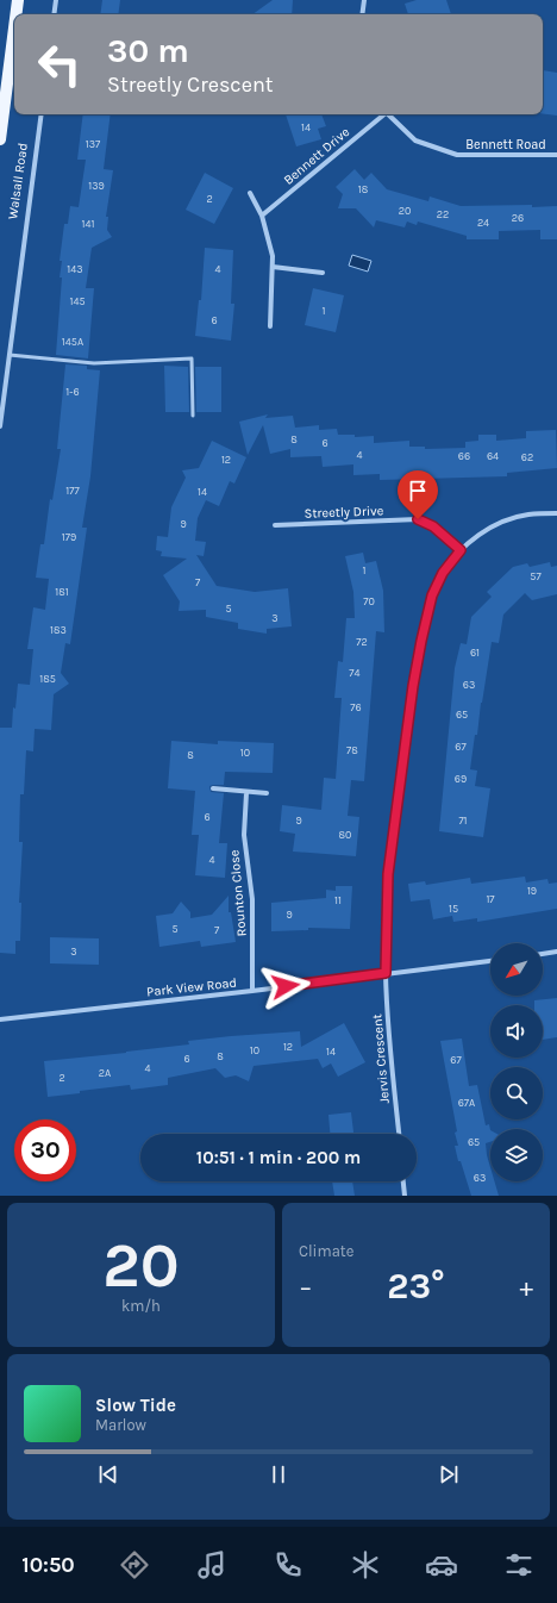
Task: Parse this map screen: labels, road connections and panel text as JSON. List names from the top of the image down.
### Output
{
  "streets": {
    "main road": ["Walsall Road"],
    "street": [
      "Bennett Road",
      "Bennett Drive",
      "Streetly Drive",
      "Rounton Close",
      "Park View Road",
      "Jervis Crescent"
    ]
  },
  "crossings": [
    ["Streetly Drive", "Jervis Crescent"],
    ["Rounton Close", "Park View Road"],
    ["Park View Road", "Jervis Crescent"]
  ],
  "house_numbers": [
    "14",
    "137",
    "139",
    "18",
    "2",
    "20",
    "22",
    "26",
    "24",
    "141",
    "143",
    "4",
    "145",
    "1",
    "6",
    "145A",
    "1-6",
    "8",
    "6",
    "4",
    "66",
    "64",
    "62",
    "12",
    "177",
    "14",
    "9",
    "179",
    "1",
    "57",
    "7",
    "181",
    "70",
    "5",
    "3",
    "183",
    "72",
    "61",
    "74",
    "185",
    "63",
    "76",
    "65",
    "67",
    "78",
    "10",
    "8",
    "69",
    "6",
    "9",
    "71",
    "80",
    "4",
    "19",
    "17",
    "11",
    "15",
    "9",
    "5",
    "7",
    "3",
    "12",
    "10",
    "14",
    "8",
    "6",
    "67",
    "4",
    "2A",
    "2",
    "67A",
    "65",
    "63"
  ],
  "north": "bottom left",
  "page": {
    "turn": ["30 m", "Streetly Crescent"],
    "limit": "30",
    "trip": "10:51 · 1 min · 200 m",
    "tile": [
      ["20", "km/h"],
      "Climate"
    ],
    "heat": ["−", "23°", "+"],
    "song": ["Slow Tide", "Marlow"],
    "tabs": "10:50"
  }
}
